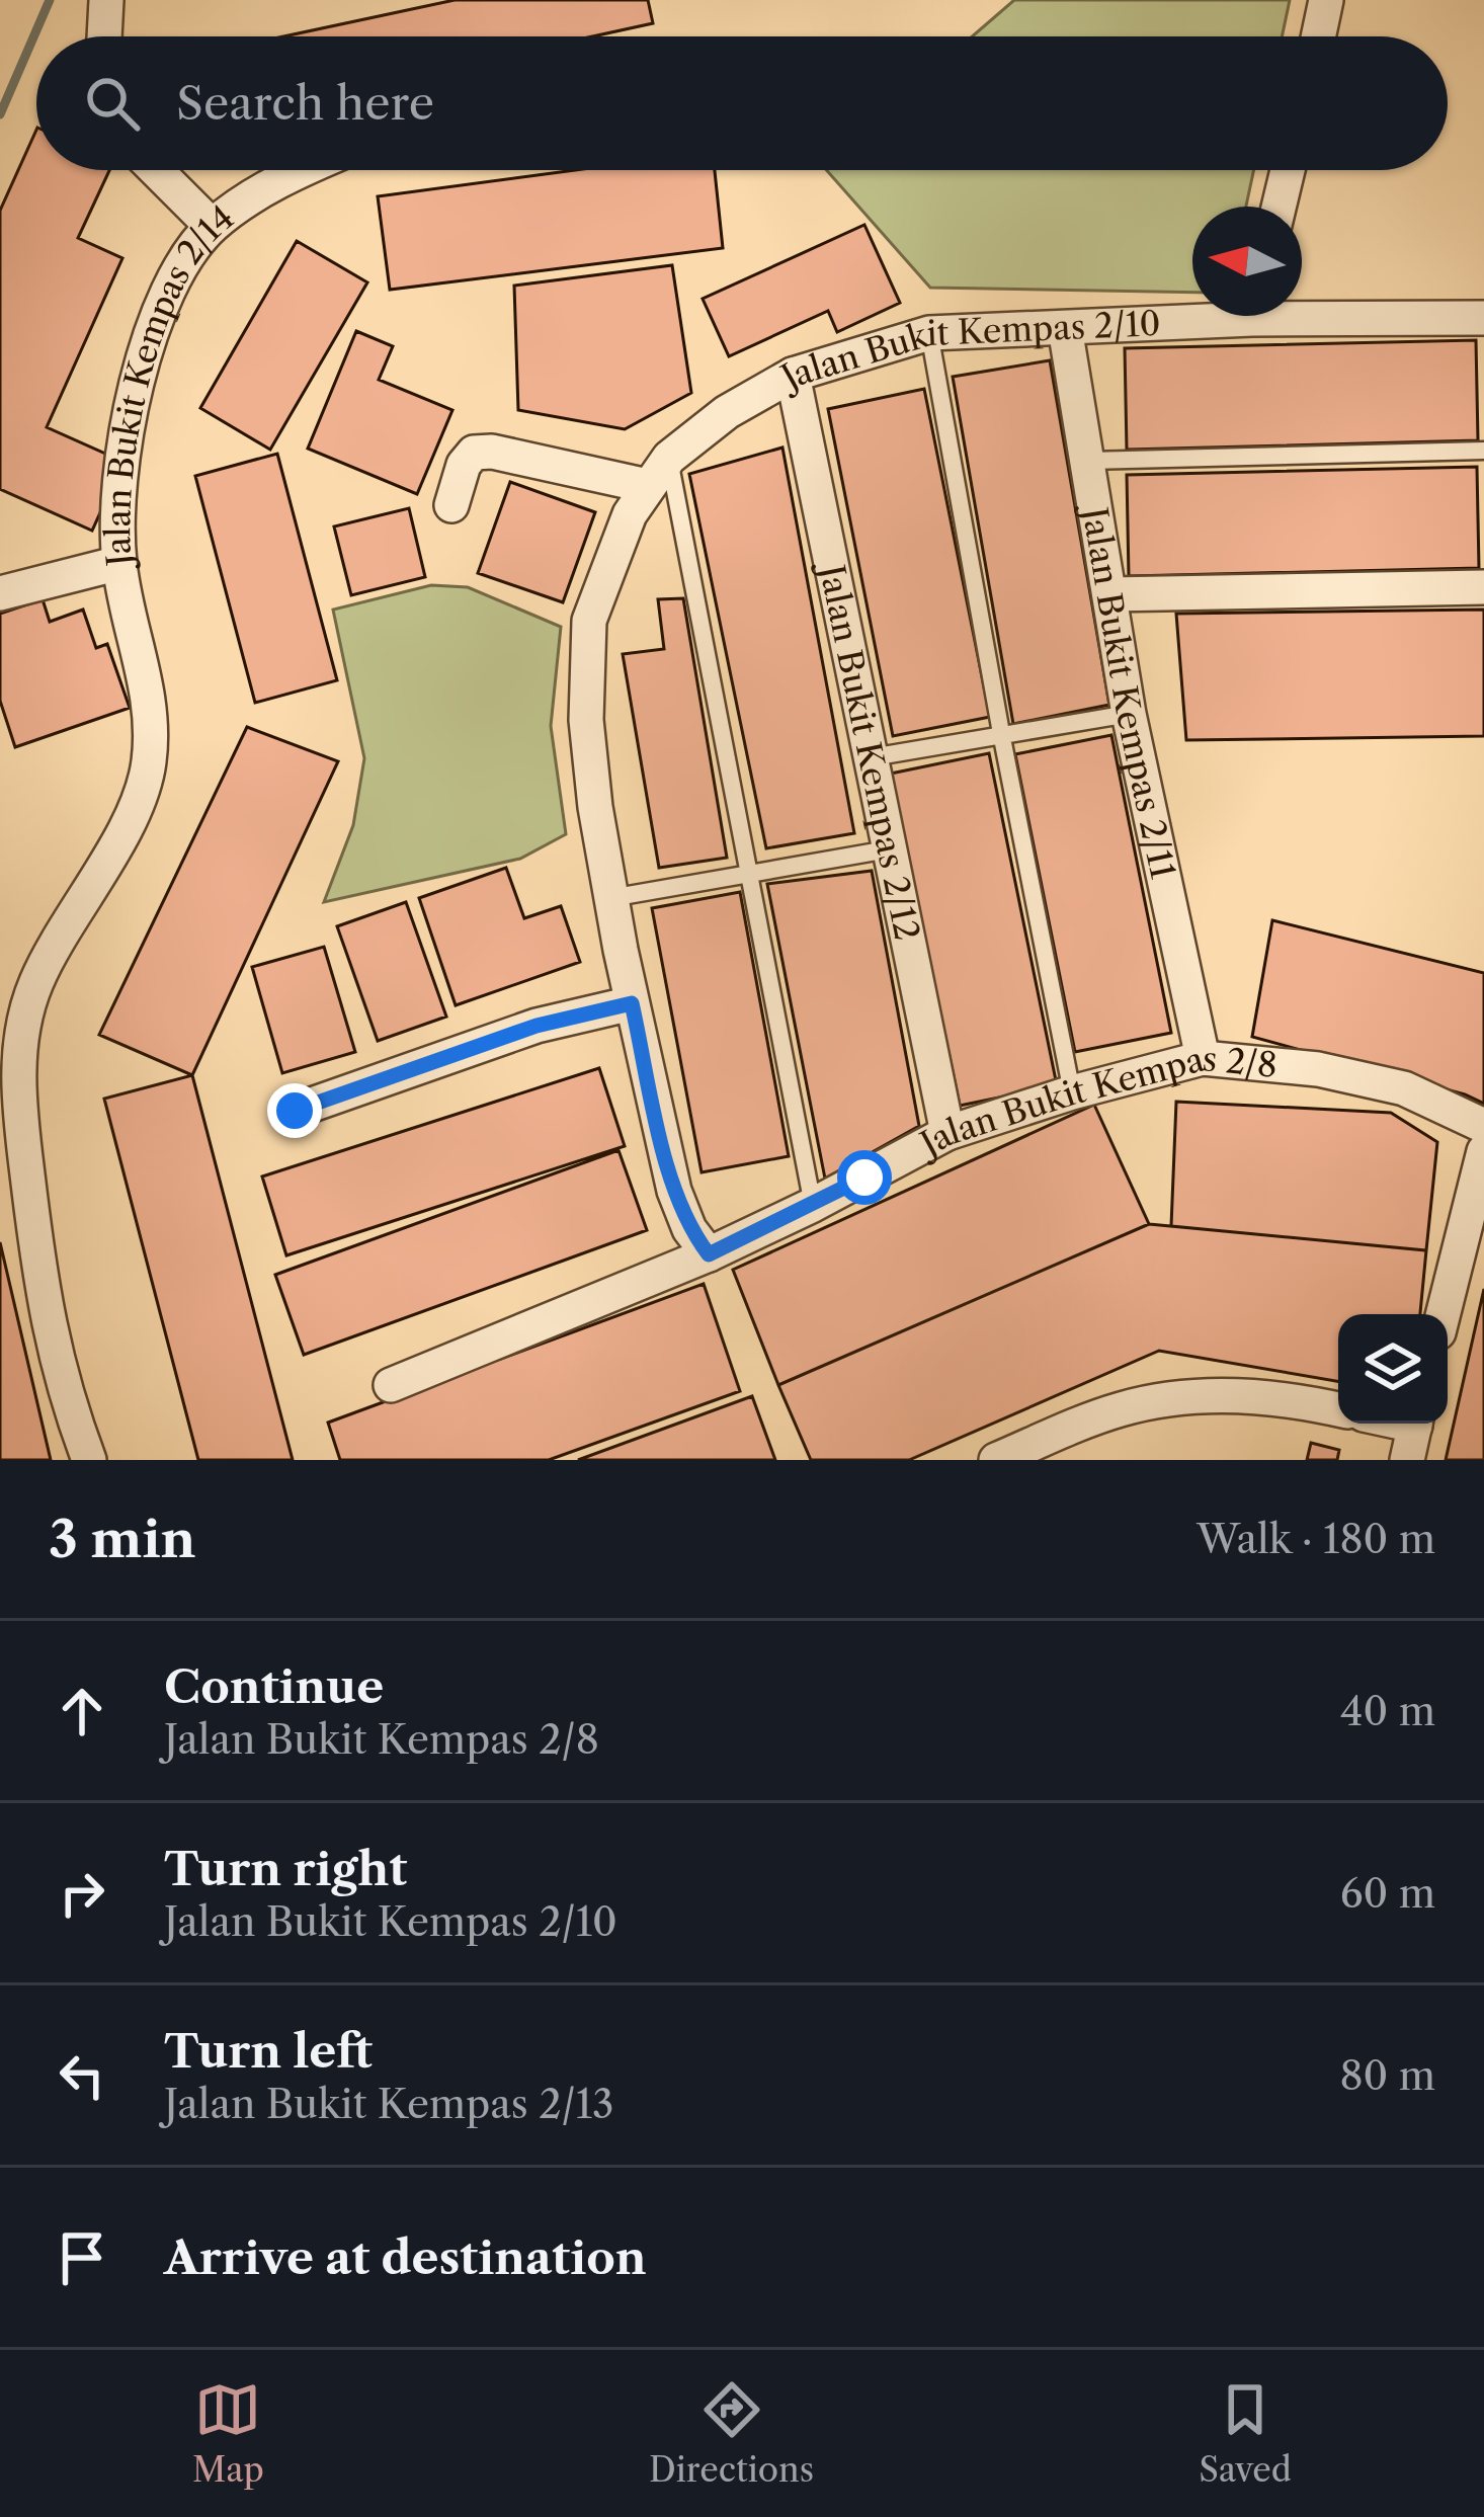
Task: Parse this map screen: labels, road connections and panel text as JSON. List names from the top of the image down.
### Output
{
  "streets": {
    "street": [
      "Jalan Bukit Kempas 2/10",
      "Jalan Bukit Kempas 2/14",
      "Jalan Bukit Kempas 2/11",
      "Jalan Bukit Kempas 2/12",
      "Jalan Bukit Kempas 2/8"
    ]
  },
  "crossings": [
    ["Jalan Bukit Kempas 2/10", "Jalan Bukit Kempas 2/11"],
    ["Jalan Bukit Kempas 2/10", "Jalan Bukit Kempas 2/12"],
    ["Jalan Bukit Kempas 2/10", "Jalan Bukit Kempas 2/8"],
    ["Jalan Bukit Kempas 2/11", "Jalan Bukit Kempas 2/8"],
    ["Jalan Bukit Kempas 2/12", "Jalan Bukit Kempas 2/8"]
  ],
  "north": "left",
  "page": {
    "search": "Search here",
    "heading": ["3 min", "Walk · 180 m"],
    "list": [
      ["Continue", "Jalan Bukit Kempas 2/8", "40 m"],
      ["Turn right", "Jalan Bukit Kempas 2/10", "60 m"],
      ["Turn left", "Jalan Bukit Kempas 2/13", "80 m"],
      "Arrive at destination"
    ],
    "nav": ["Map", "Directions", "Saved"]
  }
}
